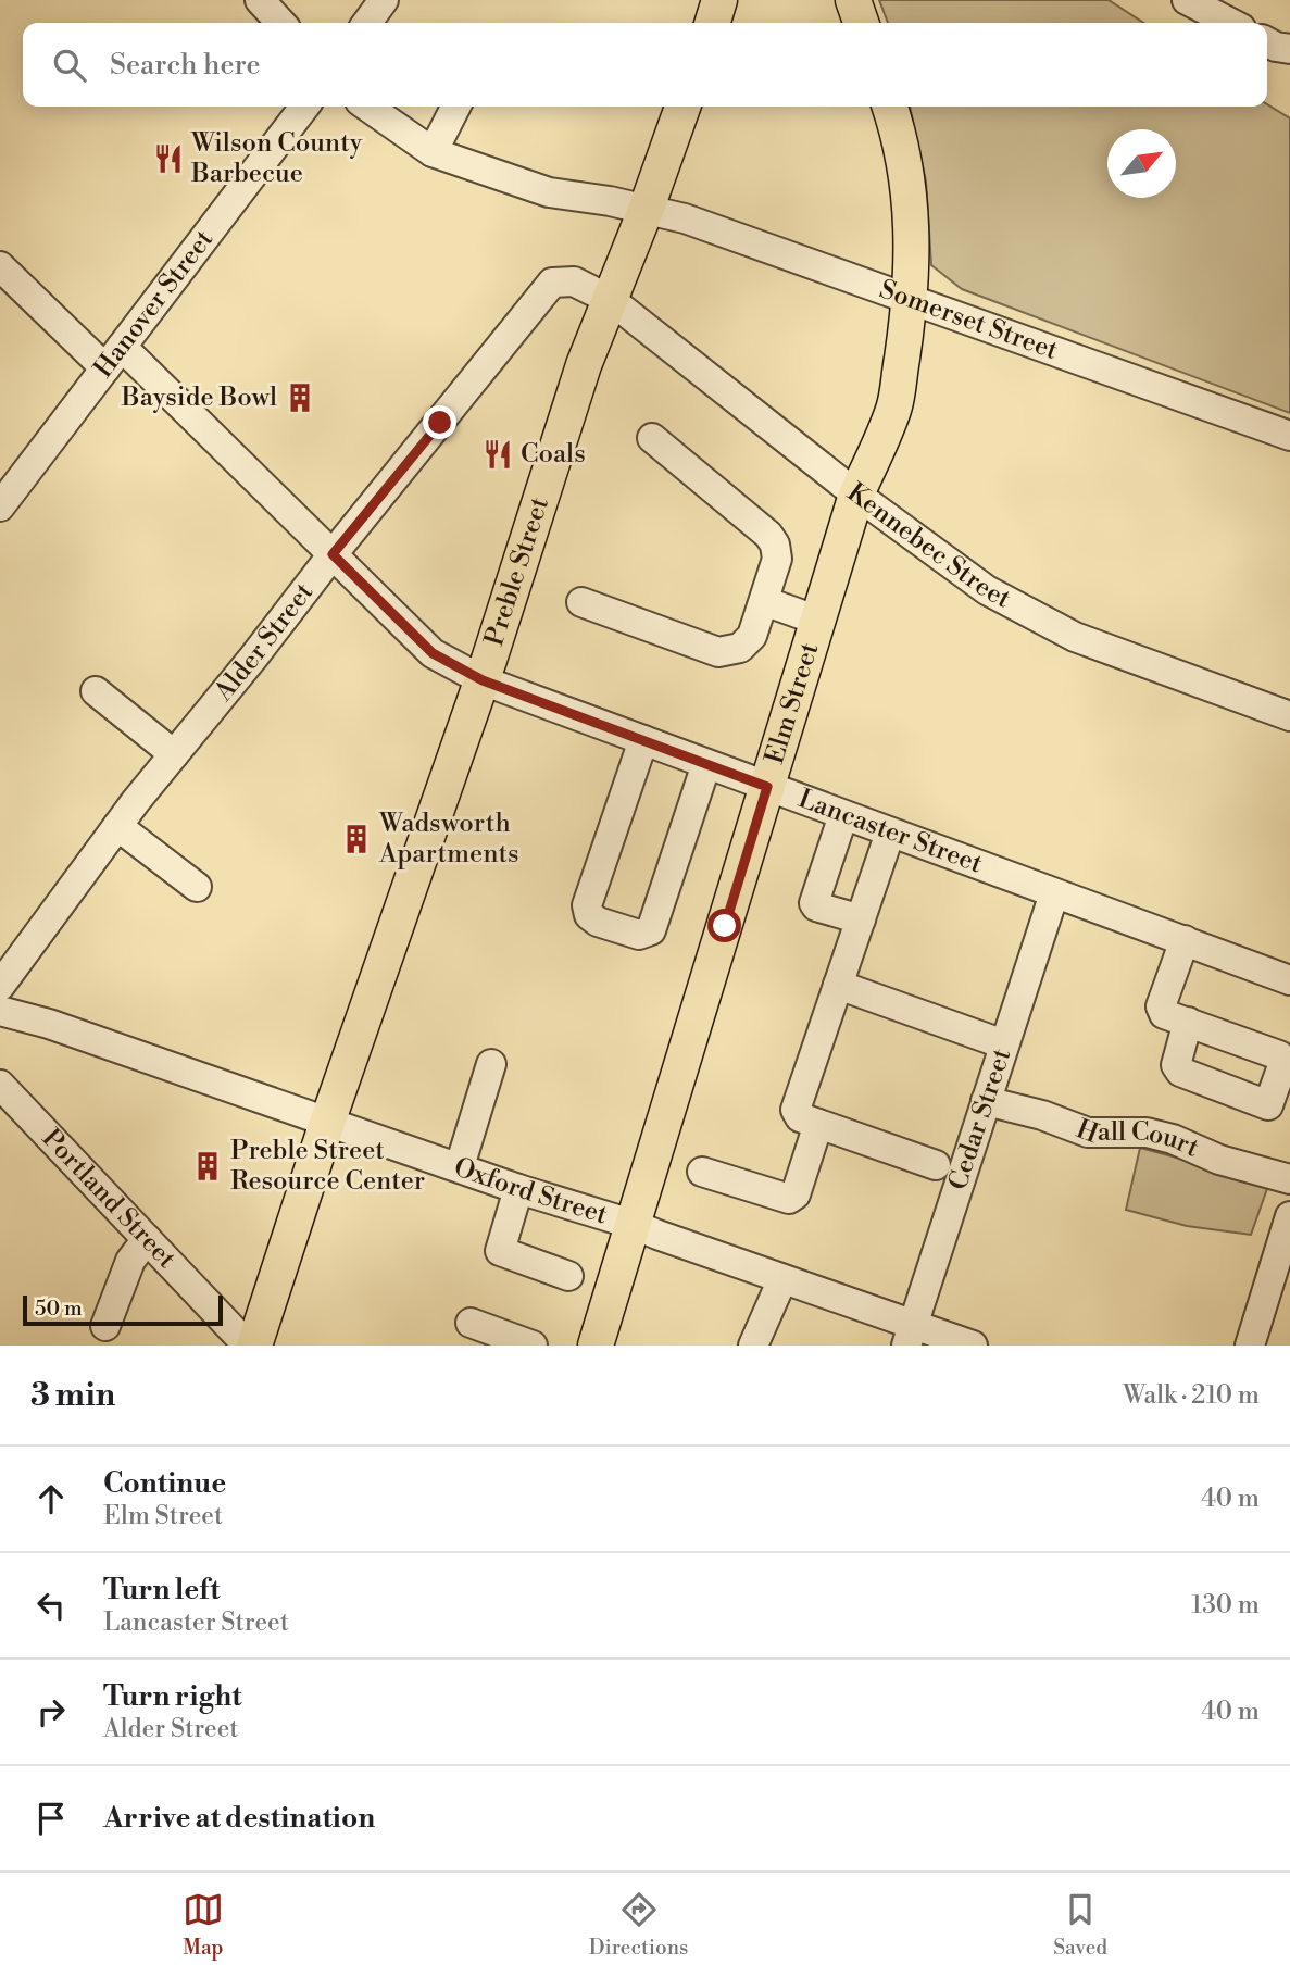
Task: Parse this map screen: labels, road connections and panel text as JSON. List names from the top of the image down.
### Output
{
  "streets": {
    "main road": ["Preble Street", "Elm Street"],
    "street": [
      "Hanover Street",
      "Somerset Street",
      "Kennebec Street",
      "Alder Street",
      "Lancaster Street",
      "Cedar Street",
      "Hall Court",
      "Oxford Street",
      "Portland Street"
    ]
  },
  "crossings": [
    ["Hanover Street", "Lancaster Street"],
    ["Somerset Street", "Preble Street"],
    ["Somerset Street", "Elm Street"],
    ["Kennebec Street", "Preble Street"],
    ["Kennebec Street", "Alder Street"],
    ["Kennebec Street", "Elm Street"],
    ["Preble Street", "Alder Street"],
    ["Preble Street", "Lancaster Street"],
    ["Preble Street", "Oxford Street"],
    ["Alder Street", "Lancaster Street"],
    ["Elm Street", "Lancaster Street"],
    ["Elm Street", "Oxford Street"],
    ["Lancaster Street", "Cedar Street"],
    ["Cedar Street", "Hall Court"],
    ["Cedar Street", "Oxford Street"]
  ],
  "places": {
    "restaurant": ["Wilson County Barbecue", "Coals"],
    "building": ["Bayside Bowl", "Wadsworth Apartments", "Preble Street Resource Center"]
  },
  "scale_bar": "50 m",
  "north": "top right",
  "page": {
    "search": "Search here",
    "scale": "50 m",
    "heading": ["3 min", "Walk · 210 m"],
    "list": [
      ["Continue", "Elm Street", "40 m"],
      ["Turn left", "Lancaster Street", "130 m"],
      ["Turn right", "Alder Street", "40 m"],
      "Arrive at destination"
    ],
    "nav": ["Map", "Directions", "Saved"]
  }
}
